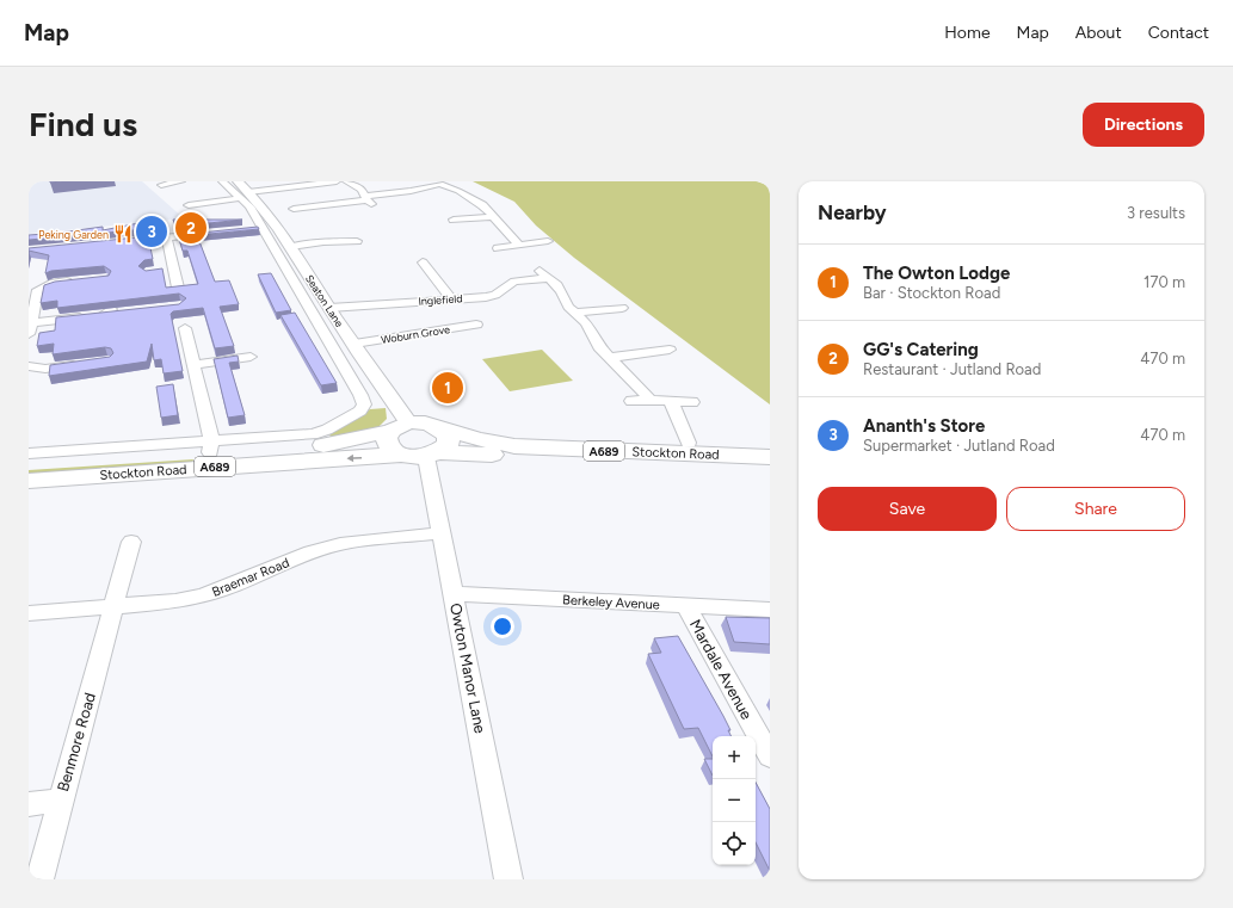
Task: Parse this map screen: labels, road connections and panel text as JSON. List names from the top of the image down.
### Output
{
  "streets": {
    "highway": ["A689", "Stockton Road"],
    "main road": ["Seaton Lane"],
    "street": [
      "Inglefield",
      "Woburn Grove",
      "Braemar Road",
      "Berkeley Avenue",
      "Owton Manor Lane",
      "Mardale Avenue",
      "Benmore Road"
    ]
  },
  "crossings": [
    ["Inglefield", "Seaton Lane"],
    ["Seaton Lane", "Woburn Grove"],
    ["Seaton Lane", "Stockton Road"],
    ["Stockton Road", "Owton Manor Lane"],
    ["Braemar Road", "Owton Manor Lane"],
    ["Braemar Road", "Benmore Road"],
    ["Berkeley Avenue", "Owton Manor Lane"],
    ["Berkeley Avenue", "Mardale Avenue"]
  ],
  "places": {
    "restaurant": ["Peking Garden"]
  },
  "page": {
    "header": "Map",
    "nav": [
      "Home",
      "Map",
      "About",
      "Contact"
    ],
    "buttons": [
      "Directions",
      ["Save", "Share"]
    ],
    "title": "Find us",
    "heading": ["Nearby", "3 results"],
    "pins": ["2", "3", "1"],
    "list": [
      {
        "mark": "1",
        "name": "The Owton Lodge",
        "note": "Bar · Stockton Road",
        "value": "170 m"
      },
      {
        "mark": "2",
        "name": "GG's Catering",
        "note": "Restaurant · Jutland Road",
        "value": "470 m"
      },
      {
        "mark": "3",
        "name": "Ananth's Store",
        "note": "Supermarket · Jutland Road",
        "value": "470 m"
      }
    ],
    "map_buttons": ["+", "−"]
  }
}
